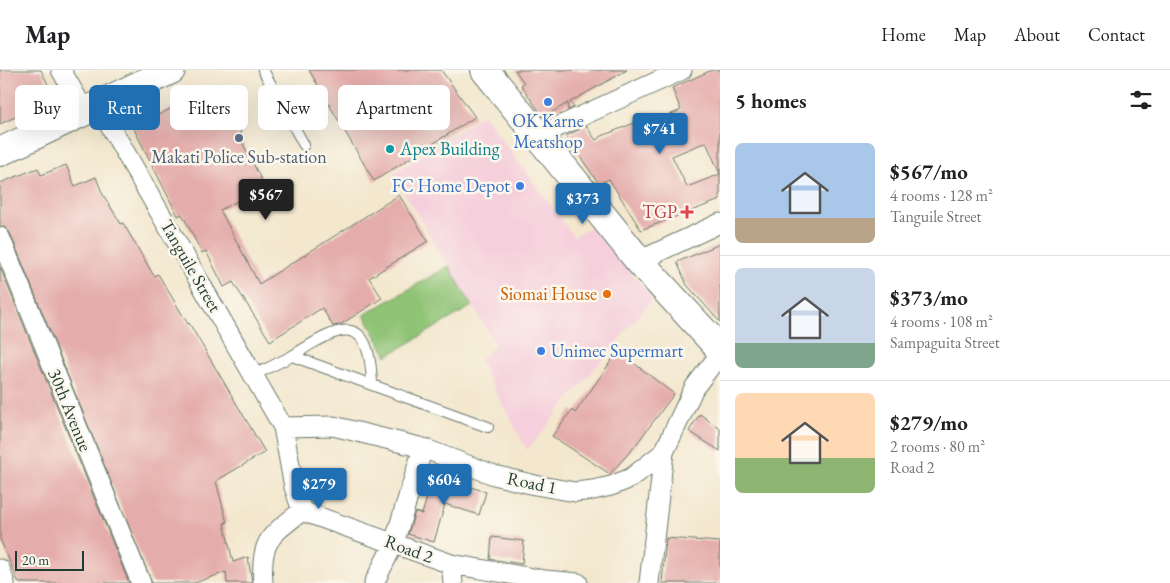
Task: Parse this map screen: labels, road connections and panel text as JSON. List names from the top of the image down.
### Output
{
  "streets": {
    "street": [
      "Tanguile Street",
      "30th Avenue",
      "Road 1",
      "Road 2"
    ]
  },
  "crossings": [
    ["Tanguile Street", "Road 1"],
    ["Tanguile Street", "Road 2"]
  ],
  "places": {
    "other": [
      "OK Karne Meatshop",
      "Makati Police Sub-station",
      "Apex Building",
      "FC Home Depot",
      "Siomai House",
      "Unimec Supermart"
    ],
    "health": ["TGP"]
  },
  "scale_bar": "20 m",
  "page": {
    "header": "Map",
    "nav": [
      "Home",
      "Map",
      "About",
      "Contact"
    ],
    "heading": "5 homes",
    "chip": [
      "Buy",
      "Rent",
      "Filters",
      "New",
      "Apartment"
    ],
    "price": [
      "$741",
      "$567",
      "$373",
      "$604",
      "$279"
    ],
    "list": [
      {
        "name": "$567/mo",
        "note": "4 rooms · 128 m² · Tanguile Street"
      },
      {
        "name": "$373/mo",
        "note": "4 rooms · 108 m² · Sampaguita Street"
      },
      {
        "name": "$279/mo",
        "note": "2 rooms · 80 m² · Road 2"
      }
    ],
    "scale": "20 m"
  }
}
